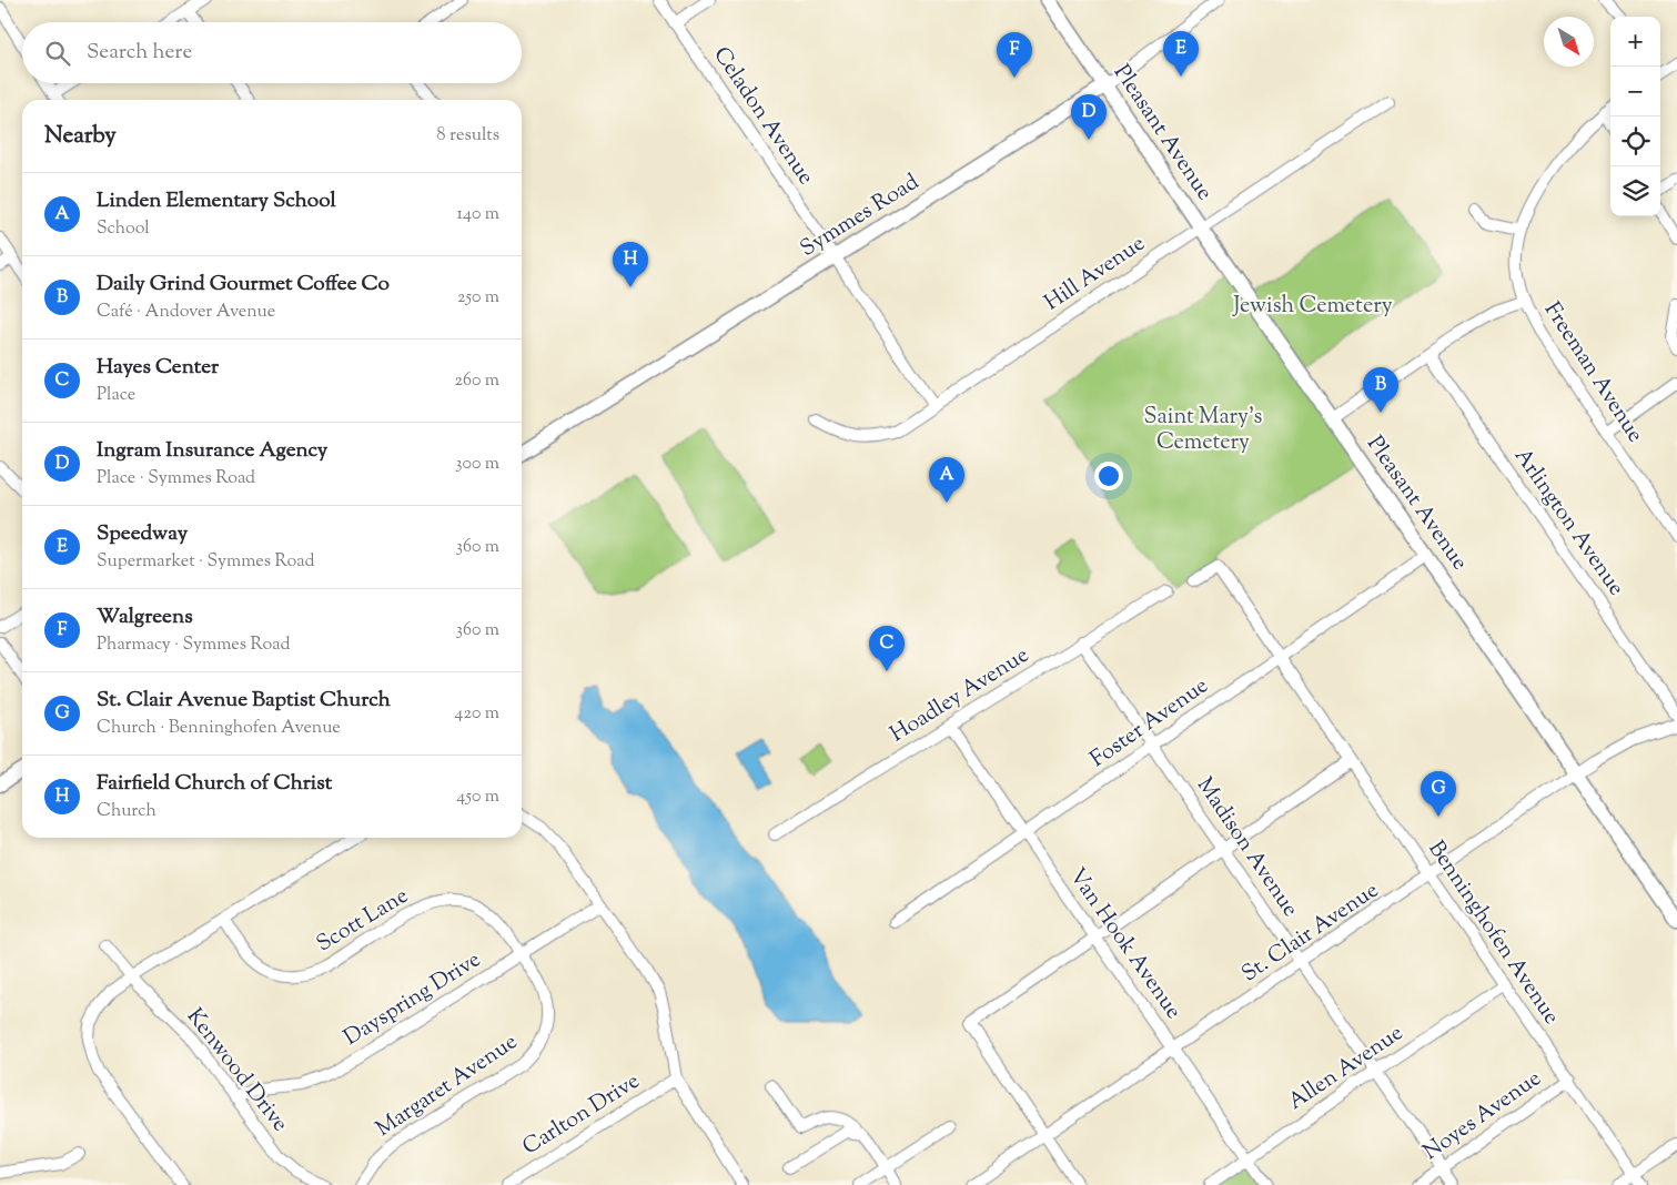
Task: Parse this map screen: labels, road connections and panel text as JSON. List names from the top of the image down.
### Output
{
  "streets": {
    "main road": ["Pleasant Avenue", "Symmes Road"],
    "street": [
      "Celadon Avenue",
      "Hill Avenue",
      "Freeman Avenue",
      "Arlington Avenue",
      "Hoadley Avenue",
      "Foster Avenue",
      "Madison Avenue",
      "Scott Lane",
      "St. Clair Avenue",
      "Benninghofen Avenue",
      "Van Hook Avenue",
      "Dayspring Drive",
      "Allen Avenue",
      "Kenwood Drive",
      "Margaret Avenue",
      "Carlton Drive",
      "Noyes Avenue"
    ]
  },
  "crossings": [
    ["Celadon Avenue", "Symmes Road"],
    ["Pleasant Avenue", "Symmes Road"],
    ["Pleasant Avenue", "Hill Avenue"],
    ["Pleasant Avenue", "Foster Avenue"],
    ["Pleasant Avenue", "St. Clair Avenue"],
    ["Hoadley Avenue", "Madison Avenue"],
    ["Hoadley Avenue", "Van Hook Avenue"],
    ["Foster Avenue", "Madison Avenue"],
    ["Foster Avenue", "Benninghofen Avenue"],
    ["Foster Avenue", "Van Hook Avenue"],
    ["Madison Avenue", "St. Clair Avenue"],
    ["Madison Avenue", "Allen Avenue"],
    ["Madison Avenue", "Noyes Avenue"],
    ["Scott Lane", "Dayspring Drive"],
    ["Scott Lane", "Margaret Avenue"],
    ["St. Clair Avenue", "Benninghofen Avenue"],
    ["St. Clair Avenue", "Van Hook Avenue"],
    ["Benninghofen Avenue", "Allen Avenue"],
    ["Benninghofen Avenue", "Noyes Avenue"],
    ["Van Hook Avenue", "Allen Avenue"],
    ["Dayspring Drive", "Kenwood Drive"],
    ["Dayspring Drive", "Margaret Avenue"]
  ],
  "parks": ["Jewish Cemetery", "Saint Mary’s Cemetery"],
  "north": "bottom right",
  "page": {
    "map_buttons": ["+", "−"],
    "search": "Search here",
    "pins": [
      "E",
      "F",
      "D",
      "H",
      "B",
      "A",
      "C",
      "G"
    ],
    "heading": ["Nearby", "8 results"],
    "list": [
      {
        "mark": "A",
        "name": "Linden Elementary School",
        "note": "School",
        "value": "140 m"
      },
      {
        "mark": "B",
        "name": "Daily Grind Gourmet Coffee Co",
        "note": "Café · Andover Avenue",
        "value": "250 m"
      },
      {
        "mark": "C",
        "name": "Hayes Center",
        "note": "Place",
        "value": "260 m"
      },
      {
        "mark": "D",
        "name": "Ingram Insurance Agency",
        "note": "Place · Symmes Road",
        "value": "300 m"
      },
      {
        "mark": "E",
        "name": "Speedway",
        "note": "Supermarket · Symmes Road",
        "value": "360 m"
      },
      {
        "mark": "F",
        "name": "Walgreens",
        "note": "Pharmacy · Symmes Road",
        "value": "360 m"
      },
      {
        "mark": "G",
        "name": "St. Clair Avenue Baptist Church",
        "note": "Church · Benninghofen Avenue",
        "value": "420 m"
      },
      {
        "mark": "H",
        "name": "Fairfield Church of Christ",
        "note": "Church",
        "value": "450 m"
      }
    ]
  }
}
